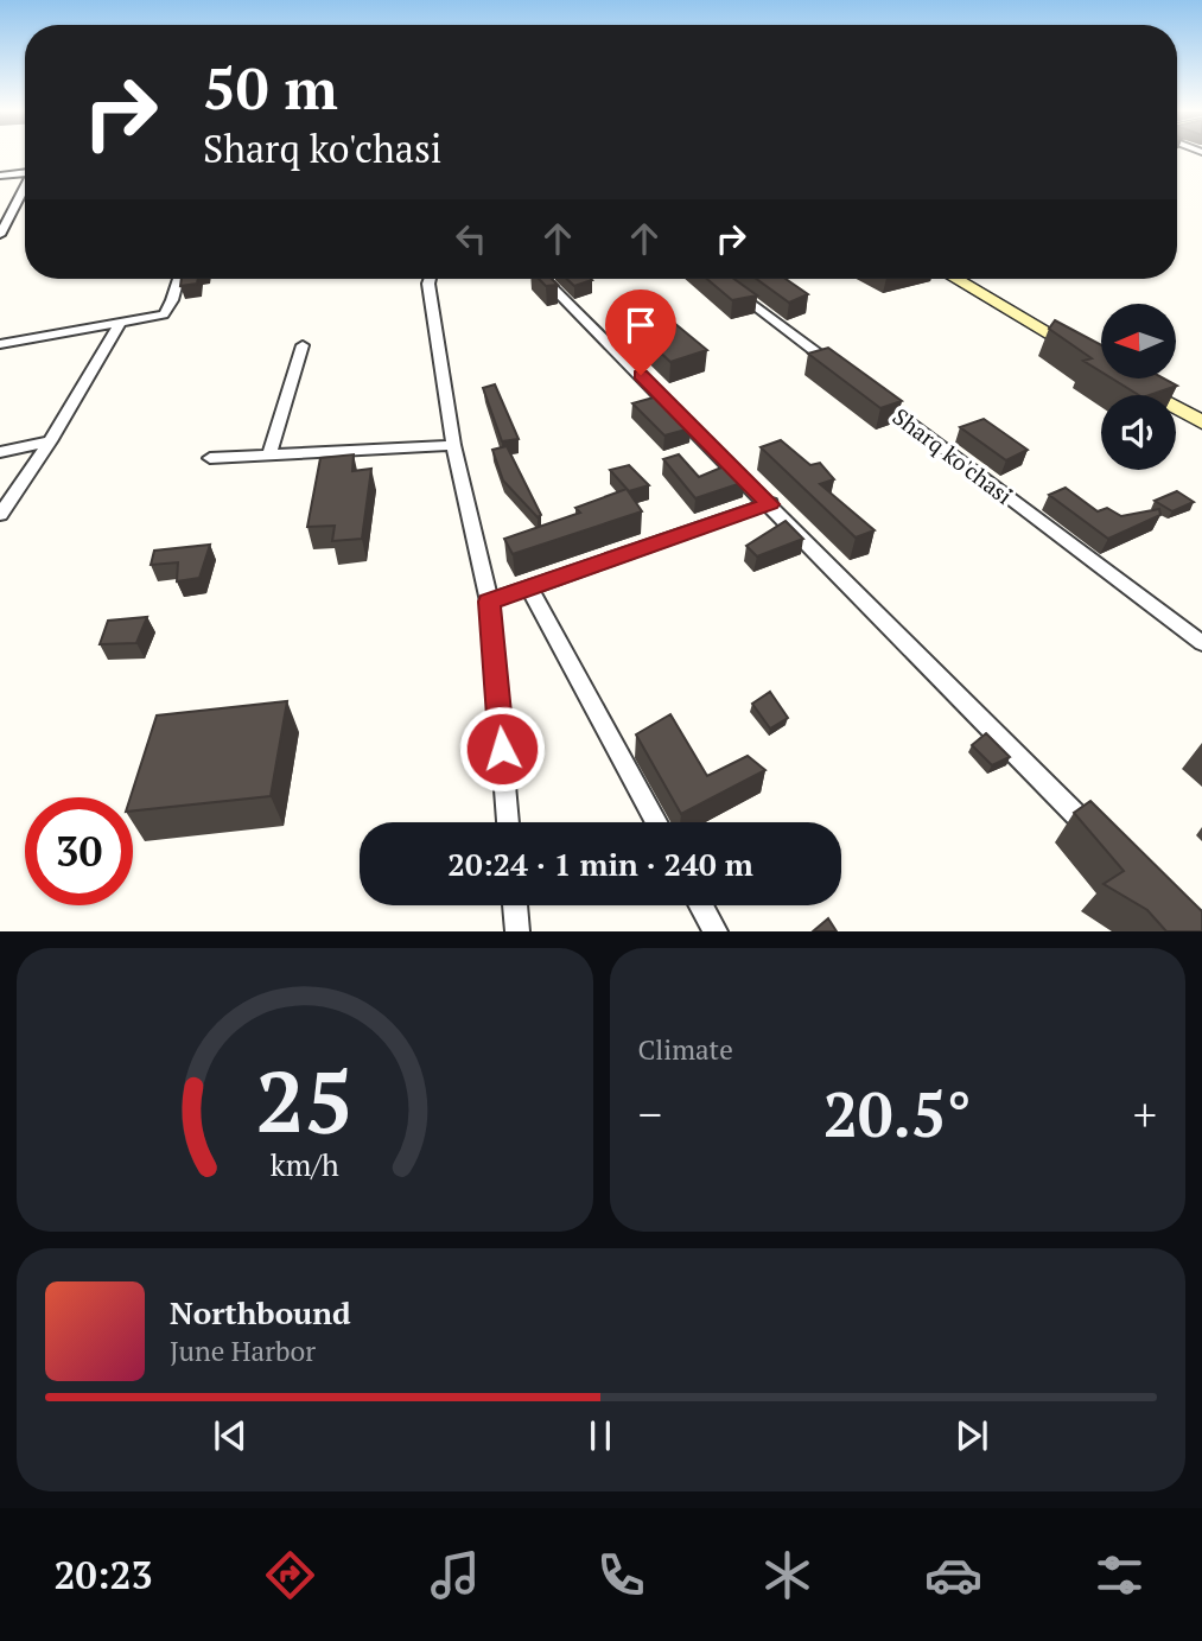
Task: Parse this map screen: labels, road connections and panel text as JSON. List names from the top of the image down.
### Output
{
  "streets": {
    "street": ["Sharq ko'chasi"]
  },
  "north": "left",
  "page": {
    "turn": ["50 m", "Sharq ko'chasi"],
    "limit": "30",
    "trip": "20:24 · 1 min · 240 m",
    "tile": "Climate",
    "heat": ["−", "20.5°", "+"],
    "song": ["Northbound", "June Harbor"],
    "tabs": "20:23",
    "gauge": ["25", "km/h"]
  }
}
